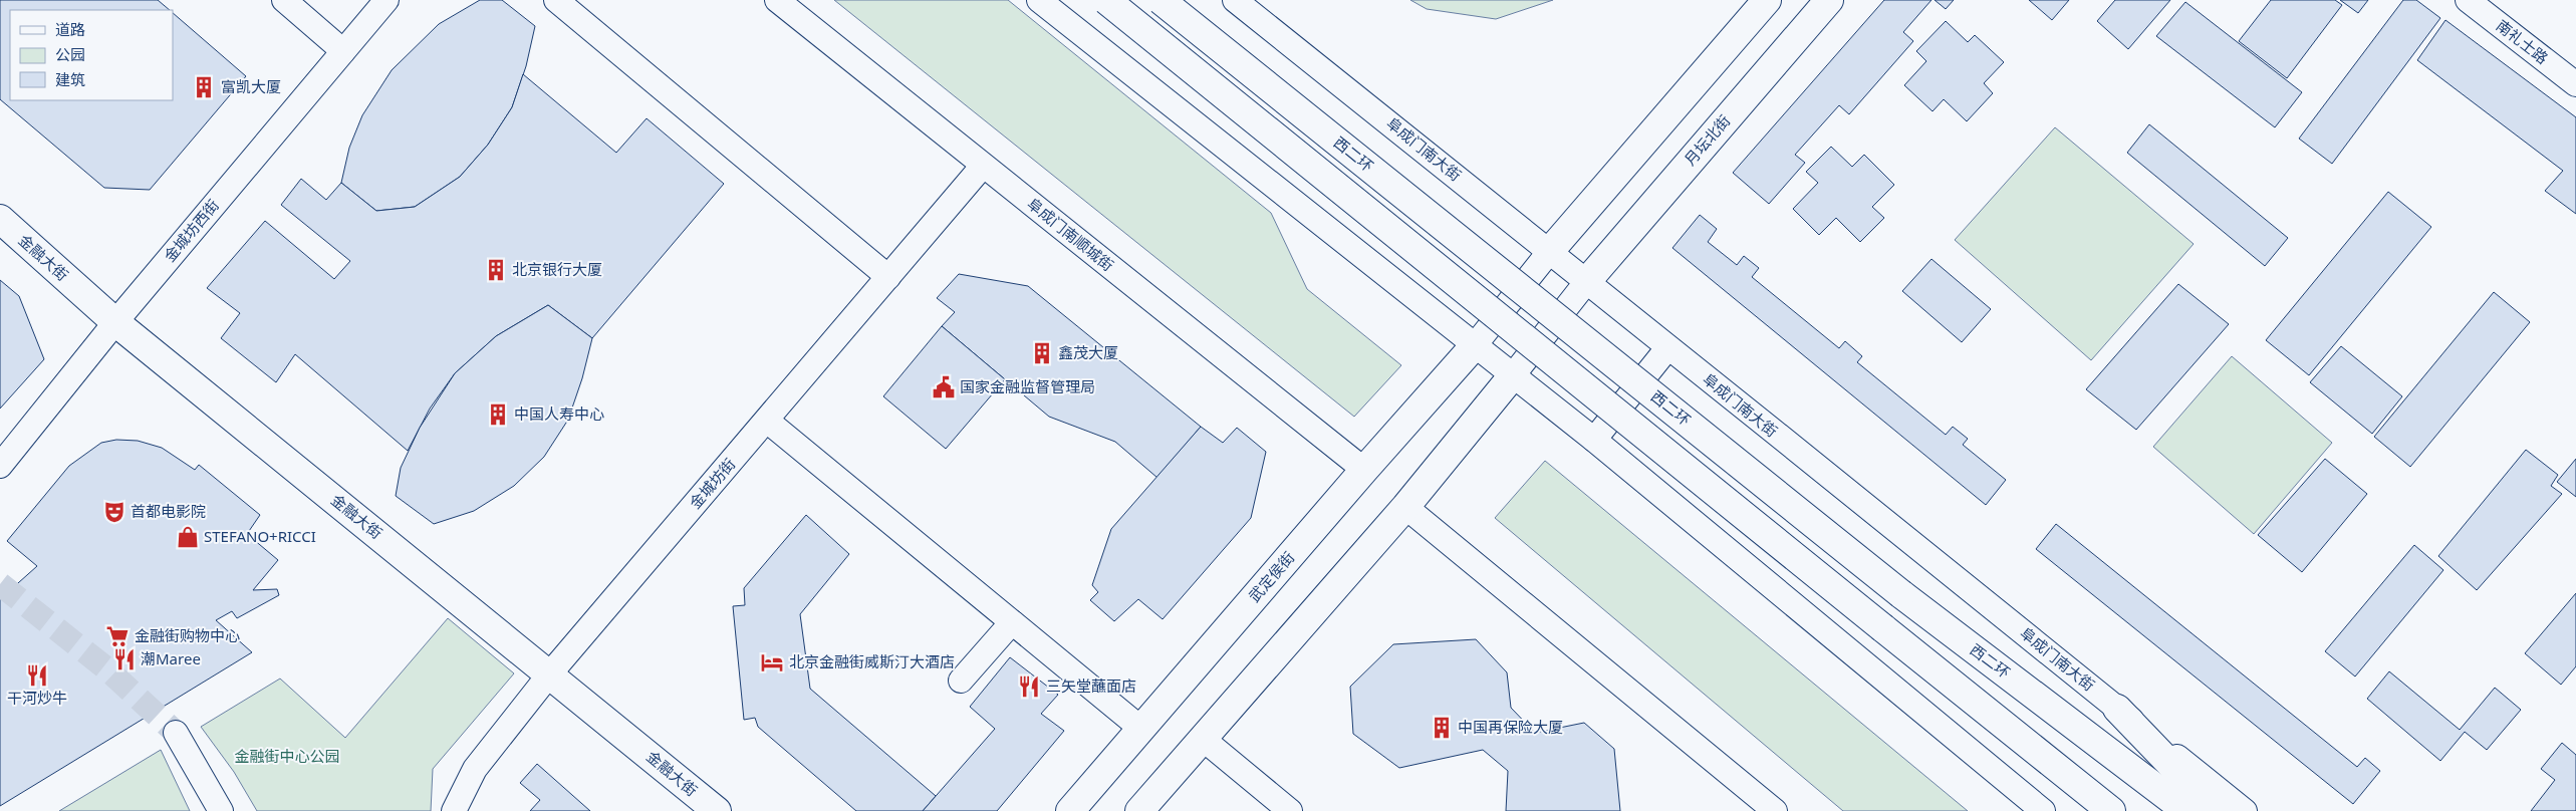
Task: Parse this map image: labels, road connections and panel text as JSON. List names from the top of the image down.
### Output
{
  "streets": {
    "main road": [
      "月坛北街",
      "西二环",
      "金融大街",
      "武定侯街"
    ],
    "street": [
      "南礼士路",
      "阜成门南大街",
      "金城坊西街",
      "阜成门南顺城街",
      "金城坊街"
    ]
  },
  "crossings": [
    ["月坛北街", "阜成门南大街"],
    ["金城坊西街", "金融大街"],
    ["阜成门南顺城街", "金城坊街"],
    ["阜成门南顺城街", "武定侯街"],
    ["金融大街", "金城坊街"]
  ],
  "parks": ["金融街中心公园"],
  "places": {
    "building": [
      "富凯大厦",
      "北京银行大厦",
      "鑫茂大厦",
      "中国人寿中心",
      "中国再保险大厦"
    ],
    "public building": ["国家金融监督管理局"],
    "theatre": ["首都电影院"],
    "shop": ["STEFANO+RICCI"],
    "supermarket": ["金融街购物中心"],
    "restaurant": ["潮Maree", "干河炒牛", "三矢堂蘸面店"],
    "hotel": ["北京金融街威斯汀大酒店"]
  },
  "legend": ["道路", "公园", "建筑"]
}
